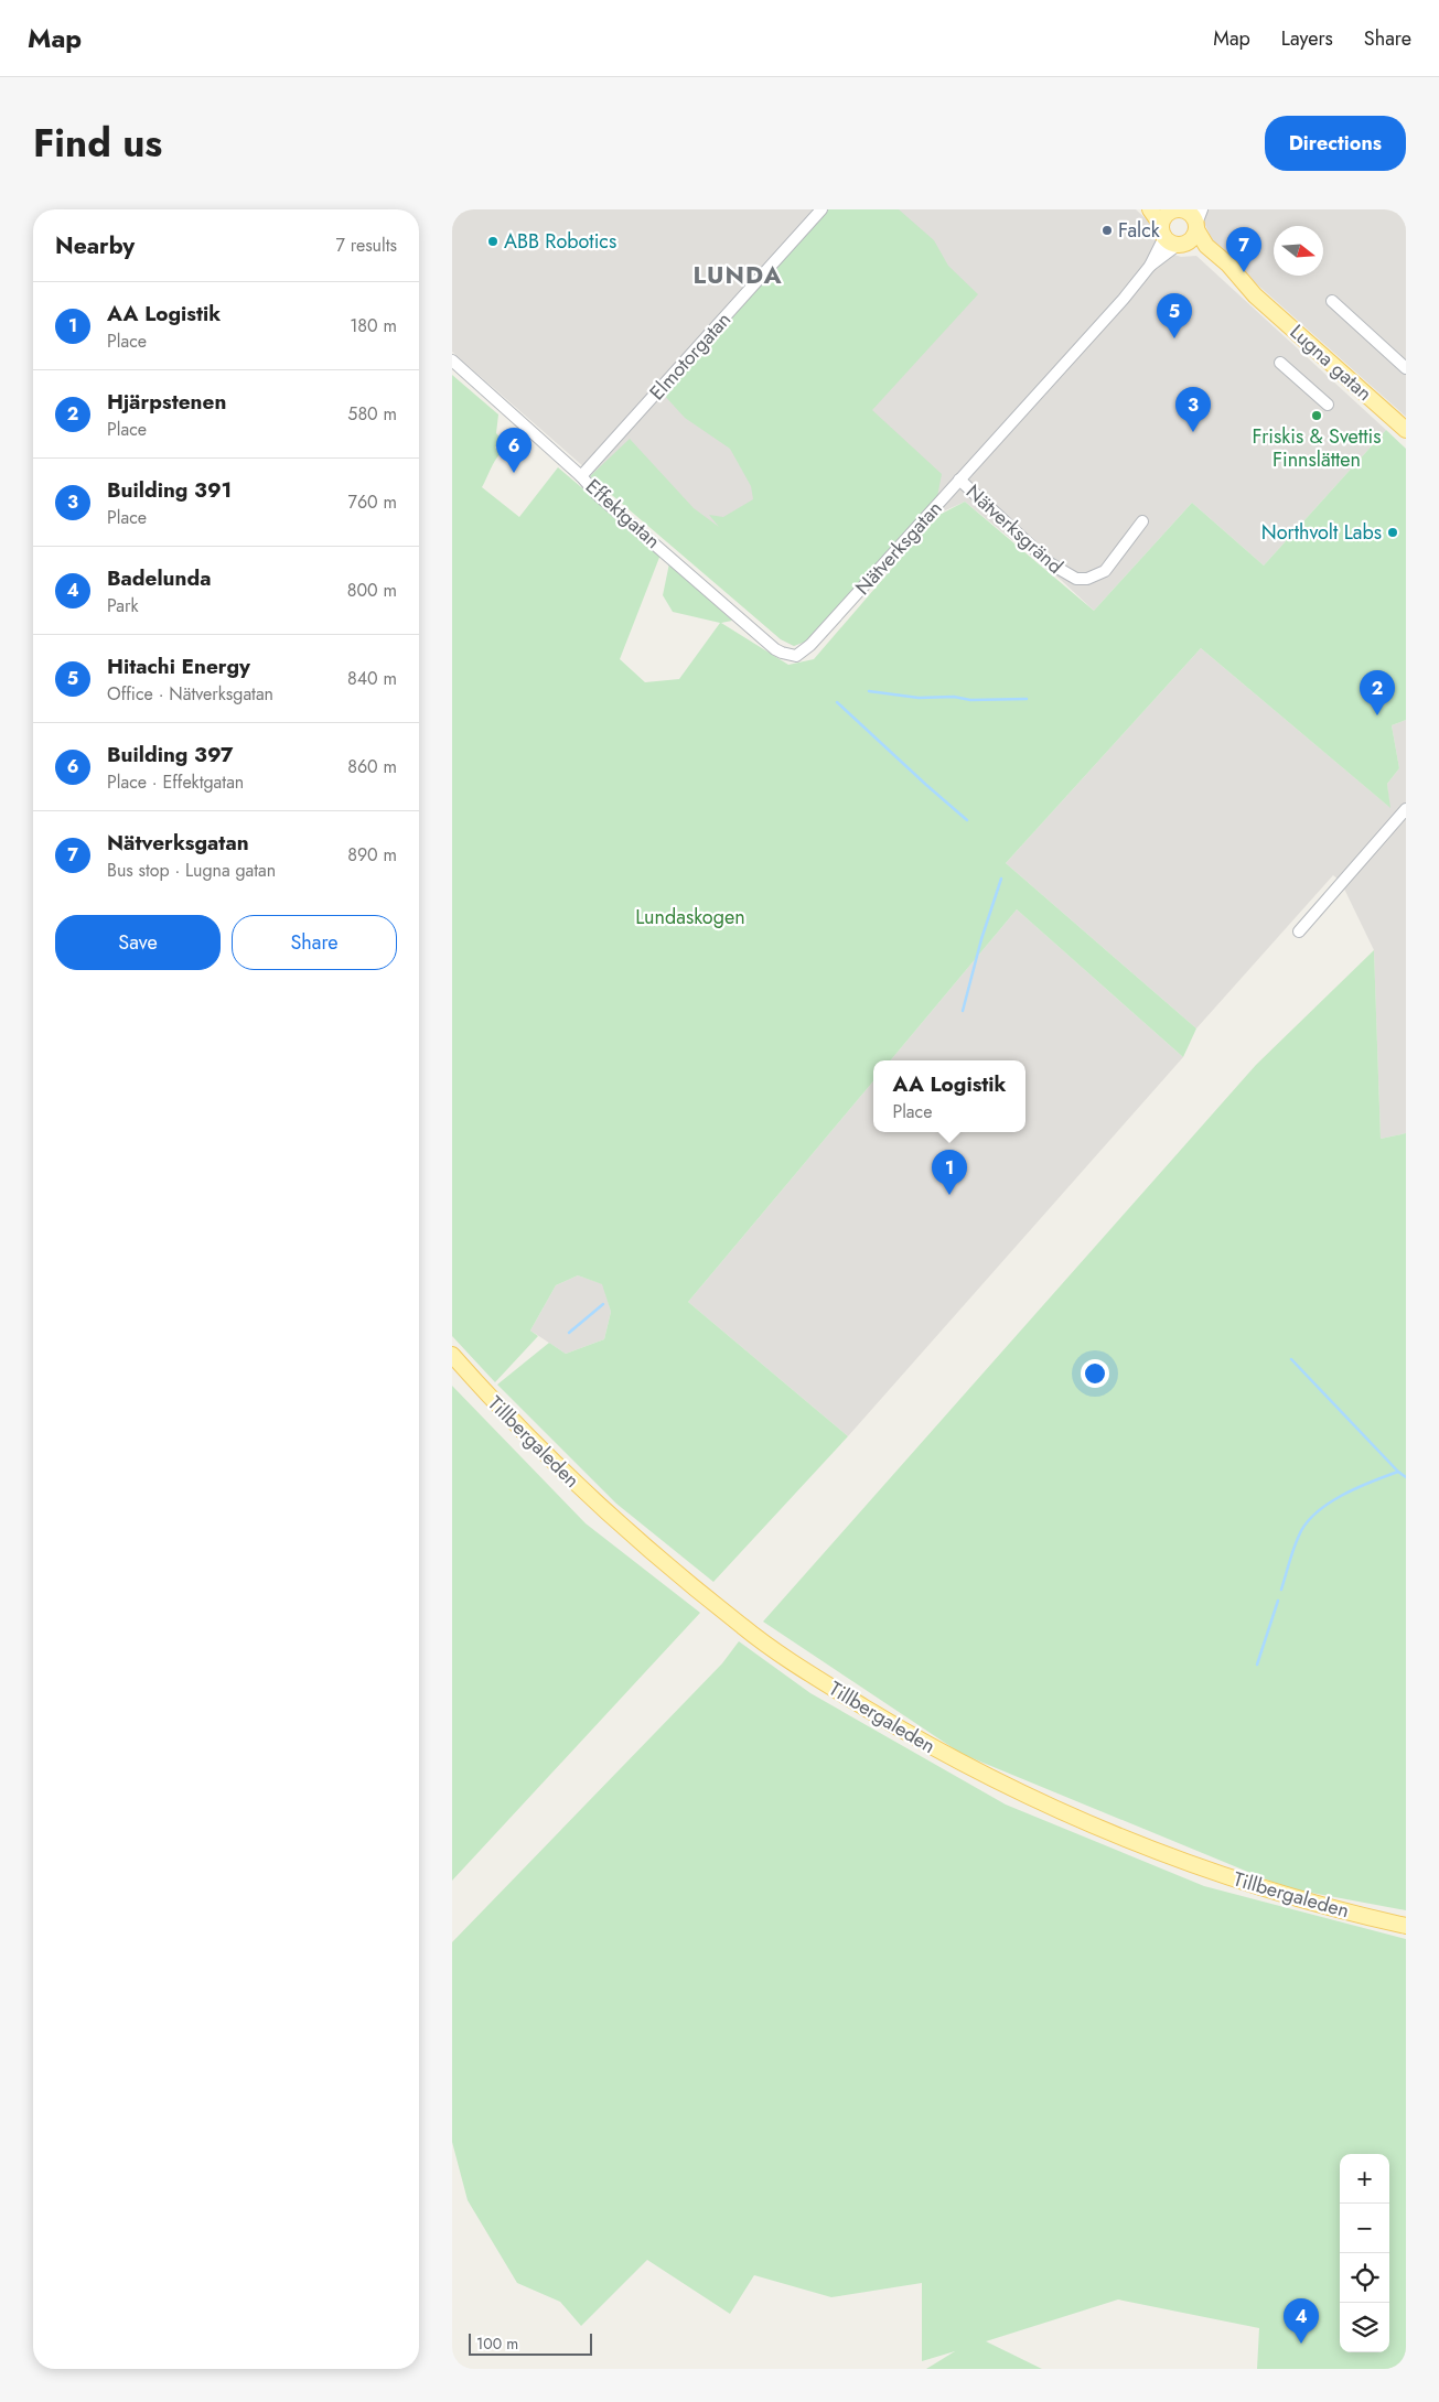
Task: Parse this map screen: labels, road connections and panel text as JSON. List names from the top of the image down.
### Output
{
  "streets": {
    "main road": ["Lugna gatan", "Tillbergaleden"],
    "street": [
      "Elmotorgatan",
      "Effektgatan",
      "Nätverksgränd",
      "Nätverksgatan"
    ]
  },
  "crossings": [
    ["Elmotorgatan", "Effektgatan"],
    ["Lugna gatan", "Nätverksgatan"],
    ["Effektgatan", "Nätverksgatan"],
    ["Nätverksgränd", "Nätverksgatan"]
  ],
  "districts": ["LUNDA"],
  "parks": ["Lundaskogen"],
  "places": [
    "Falck",
    "ABB Robotics",
    "Friskis & Svettis Finnslätten",
    "Northvolt Labs"
  ],
  "scale_bar": "100 m",
  "north": "right",
  "page": {
    "header": "Map",
    "nav": ["Map", "Layers", "Share"],
    "title": "Find us",
    "buttons": [
      "Directions",
      ["Save", "Share"]
    ],
    "heading": ["Nearby", "7 results"],
    "pins": [
      "7",
      "5",
      "3",
      "6",
      "2",
      "1",
      "4"
    ],
    "list": [
      {
        "mark": "1",
        "name": "AA Logistik",
        "note": "Place",
        "value": "180 m"
      },
      {
        "mark": "2",
        "name": "Hjärpstenen",
        "note": "Place",
        "value": "580 m"
      },
      {
        "mark": "3",
        "name": "Building 391",
        "note": "Place",
        "value": "760 m"
      },
      {
        "mark": "4",
        "name": "Badelunda",
        "note": "Park",
        "value": "800 m"
      },
      {
        "mark": "5",
        "name": "Hitachi Energy",
        "note": "Office · Nätverksgatan",
        "value": "840 m"
      },
      {
        "mark": "6",
        "name": "Building 397",
        "note": "Place · Effektgatan",
        "value": "860 m"
      },
      {
        "mark": "7",
        "name": "Nätverksgatan",
        "note": "Bus stop · Lugna gatan",
        "value": "890 m"
      }
    ],
    "popup": ["AA Logistik", "Place"],
    "map_buttons": ["+", "−"],
    "scale": "100 m"
  }
}
